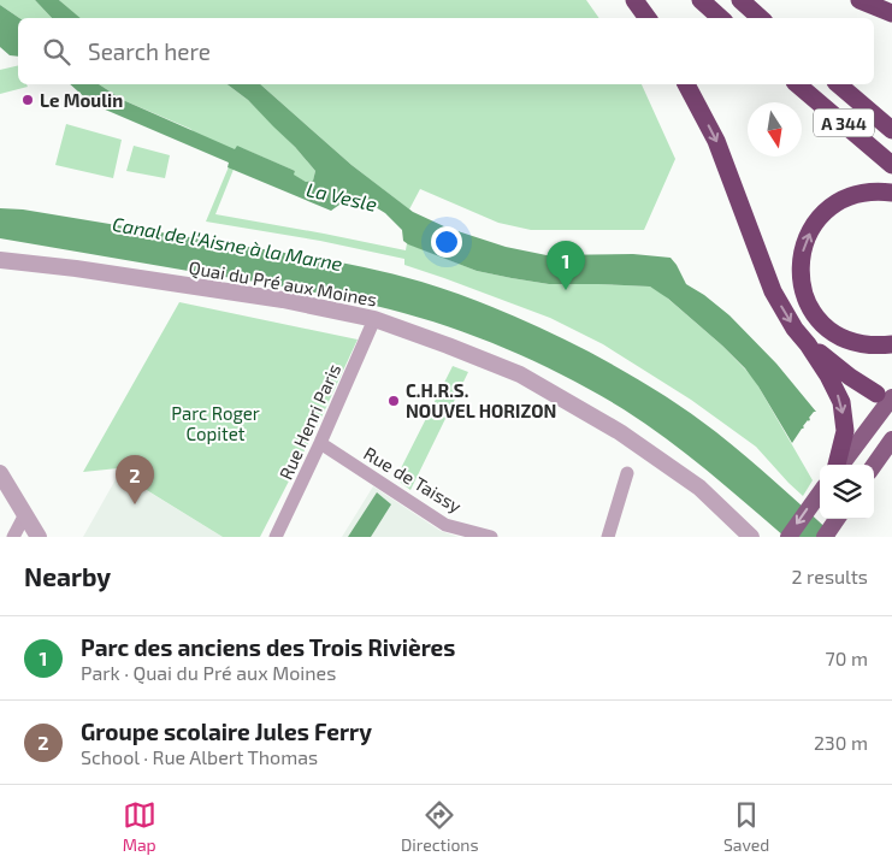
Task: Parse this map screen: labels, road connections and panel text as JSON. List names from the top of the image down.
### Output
{
  "streets": {
    "highway": ["A 344"],
    "street": ["Quai du Pré aux Moines", "Rue Henri Paris", "Rue de Taissy"]
  },
  "crossings": [
    ["Quai du Pré aux Moines", "Rue Henri Paris"],
    ["Rue Henri Paris", "Rue de Taissy"]
  ],
  "water": ["La Vesle", "Canal de l'Aisne à la Marne"],
  "parks": ["Parc Roger Copitet"],
  "places": ["Le Moulin", "C.H.R.S. NOUVEL HORIZON"],
  "north": "bottom",
  "page": {
    "search": "Search here",
    "pins": ["1", "2"],
    "heading": ["Nearby", "2 results"],
    "list": [
      {
        "mark": "1",
        "name": "Parc des anciens des Trois Rivières",
        "note": "Park · Quai du Pré aux Moines",
        "value": "70 m"
      },
      {
        "mark": "2",
        "name": "Groupe scolaire Jules Ferry",
        "note": "School · Rue Albert Thomas",
        "value": "230 m"
      }
    ],
    "nav": ["Map", "Directions", "Saved"]
  }
}
